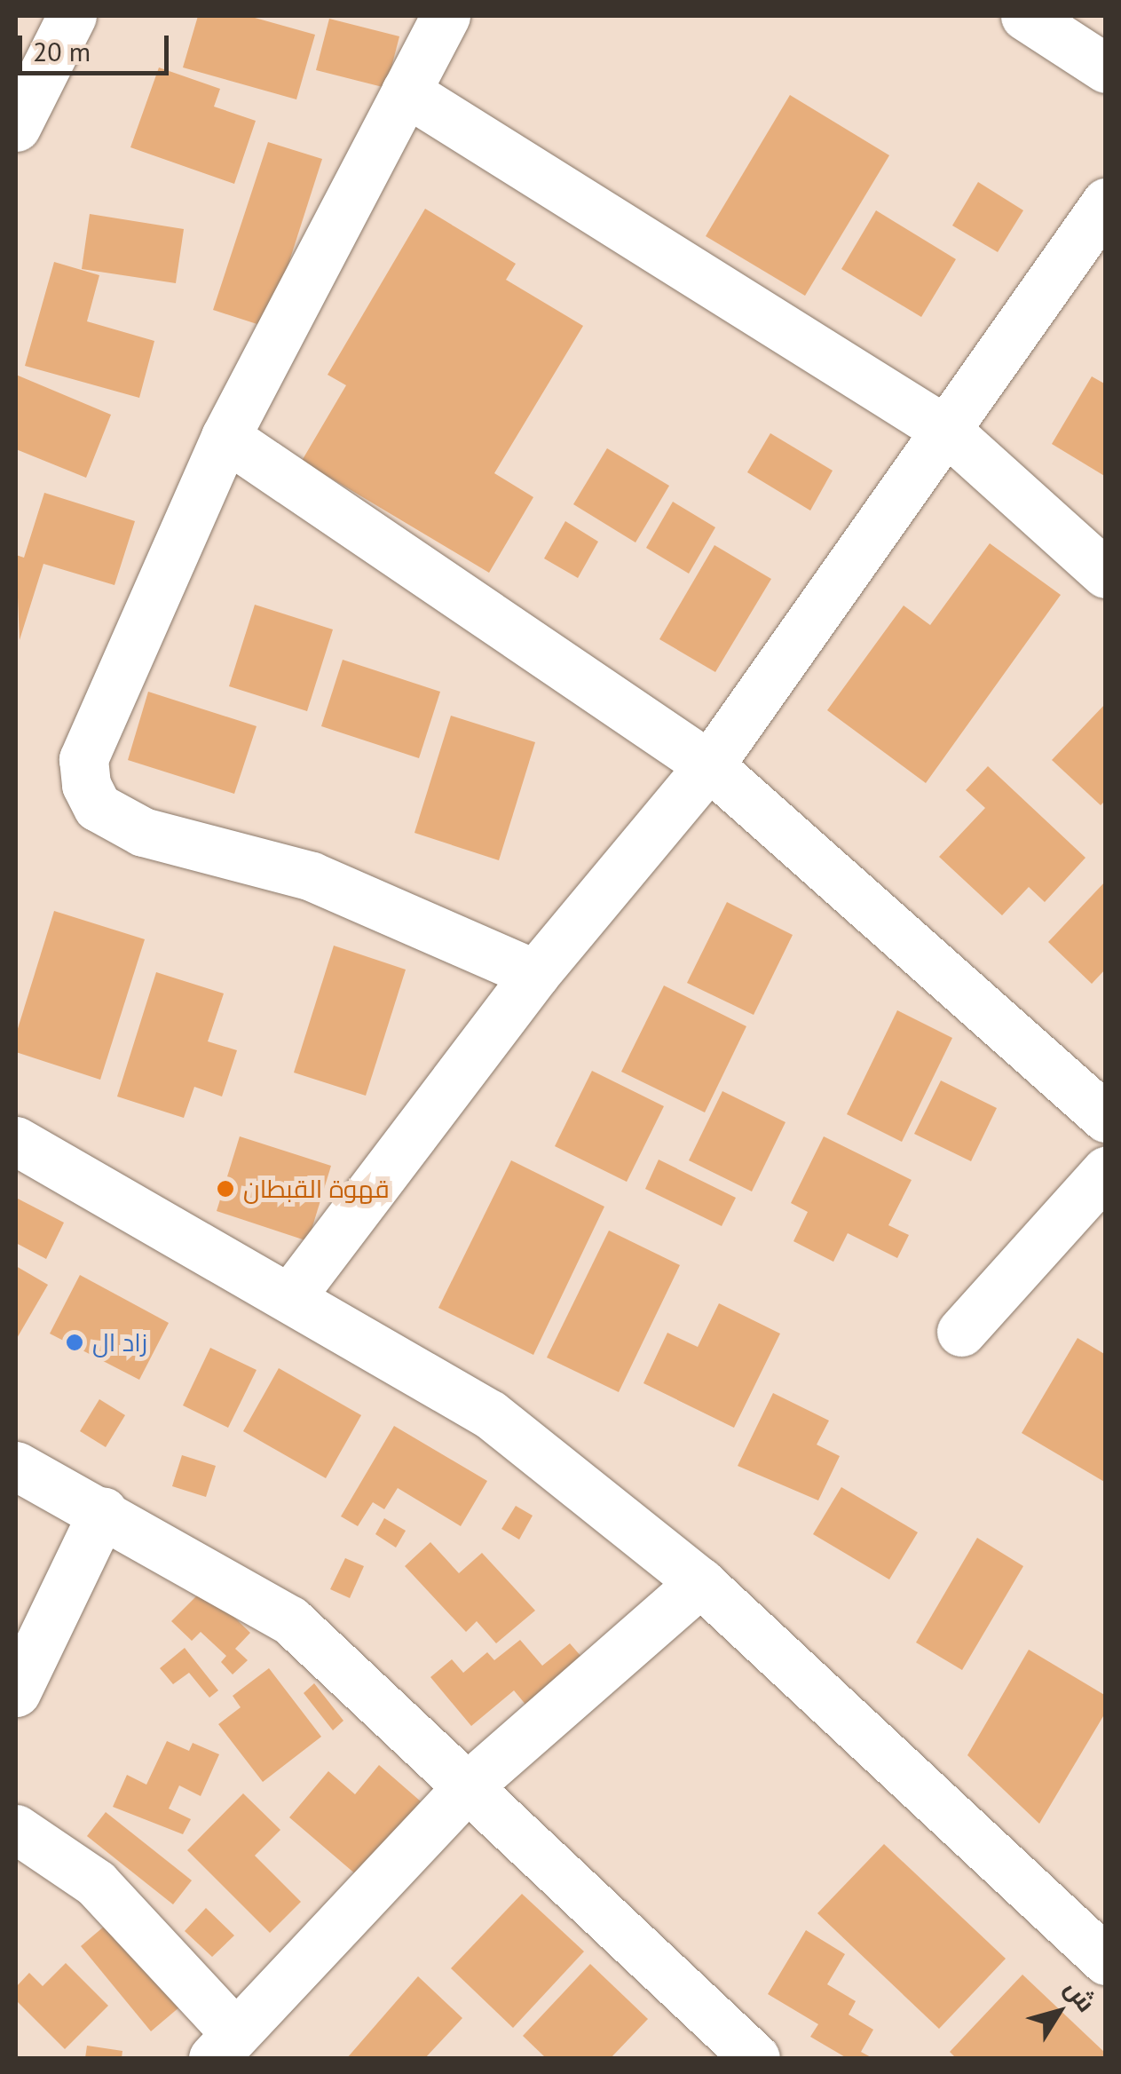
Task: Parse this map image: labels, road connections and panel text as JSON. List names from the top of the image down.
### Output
{
  "places": ["قهوة القبطان", "زاد ال"],
  "scale_bar": "20 m",
  "north": "top right"
}
